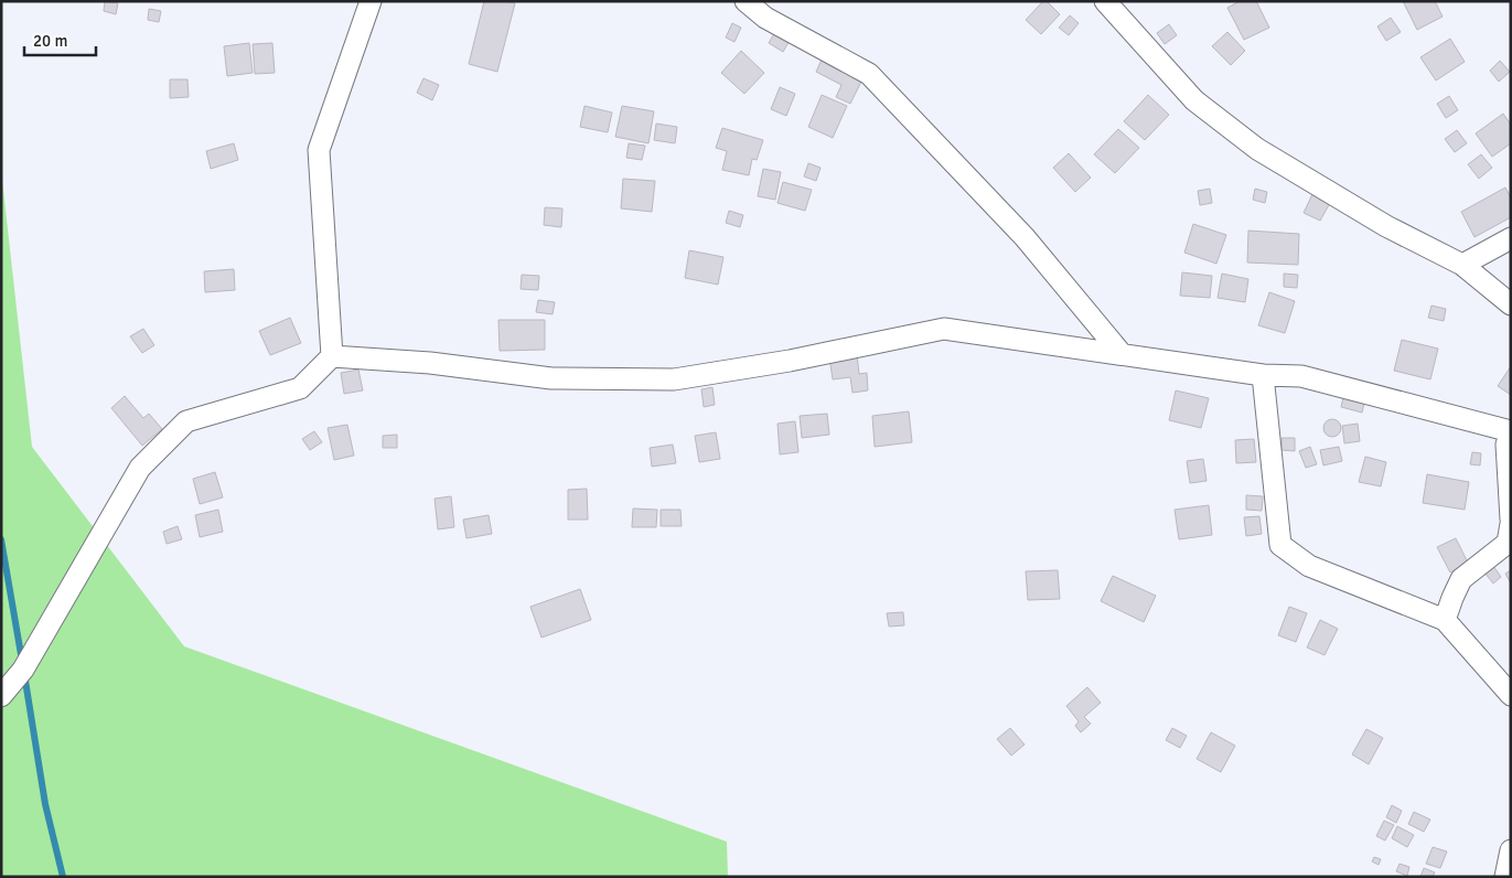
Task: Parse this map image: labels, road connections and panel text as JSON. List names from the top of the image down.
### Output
{
  "scale_bar": "20 m"
}
